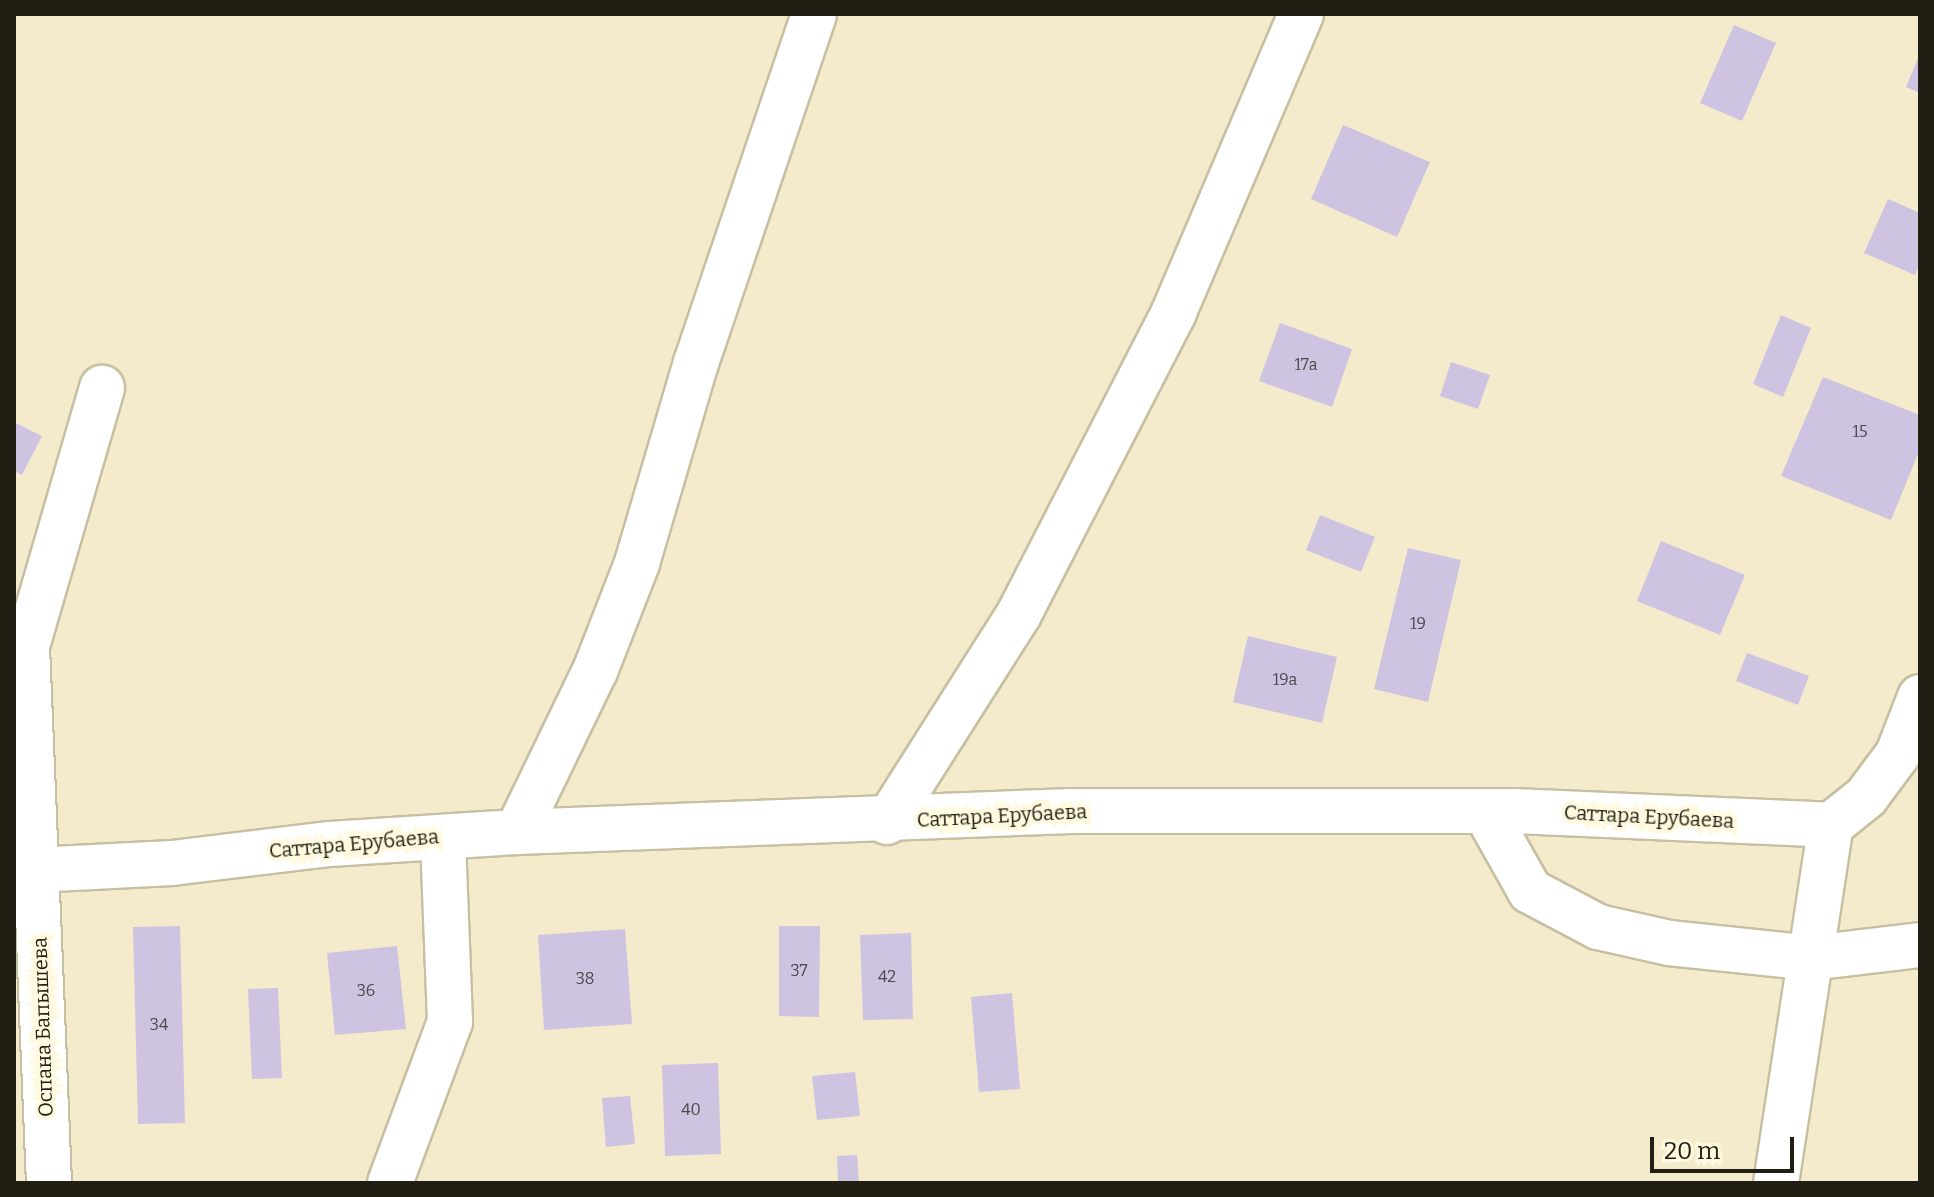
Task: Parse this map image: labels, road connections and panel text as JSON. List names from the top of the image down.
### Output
{
  "streets": {
    "street": ["Саттара Ерубаева", "Оспана Бапышева"]
  },
  "crossings": [
    ["Саттара Ерубаева", "Оспана Бапышева"]
  ],
  "house_numbers": [
    "17а",
    "15",
    "19",
    "19а",
    "37",
    "42",
    "38",
    "36",
    "34",
    "40"
  ],
  "scale_bar": "20 m"
}
